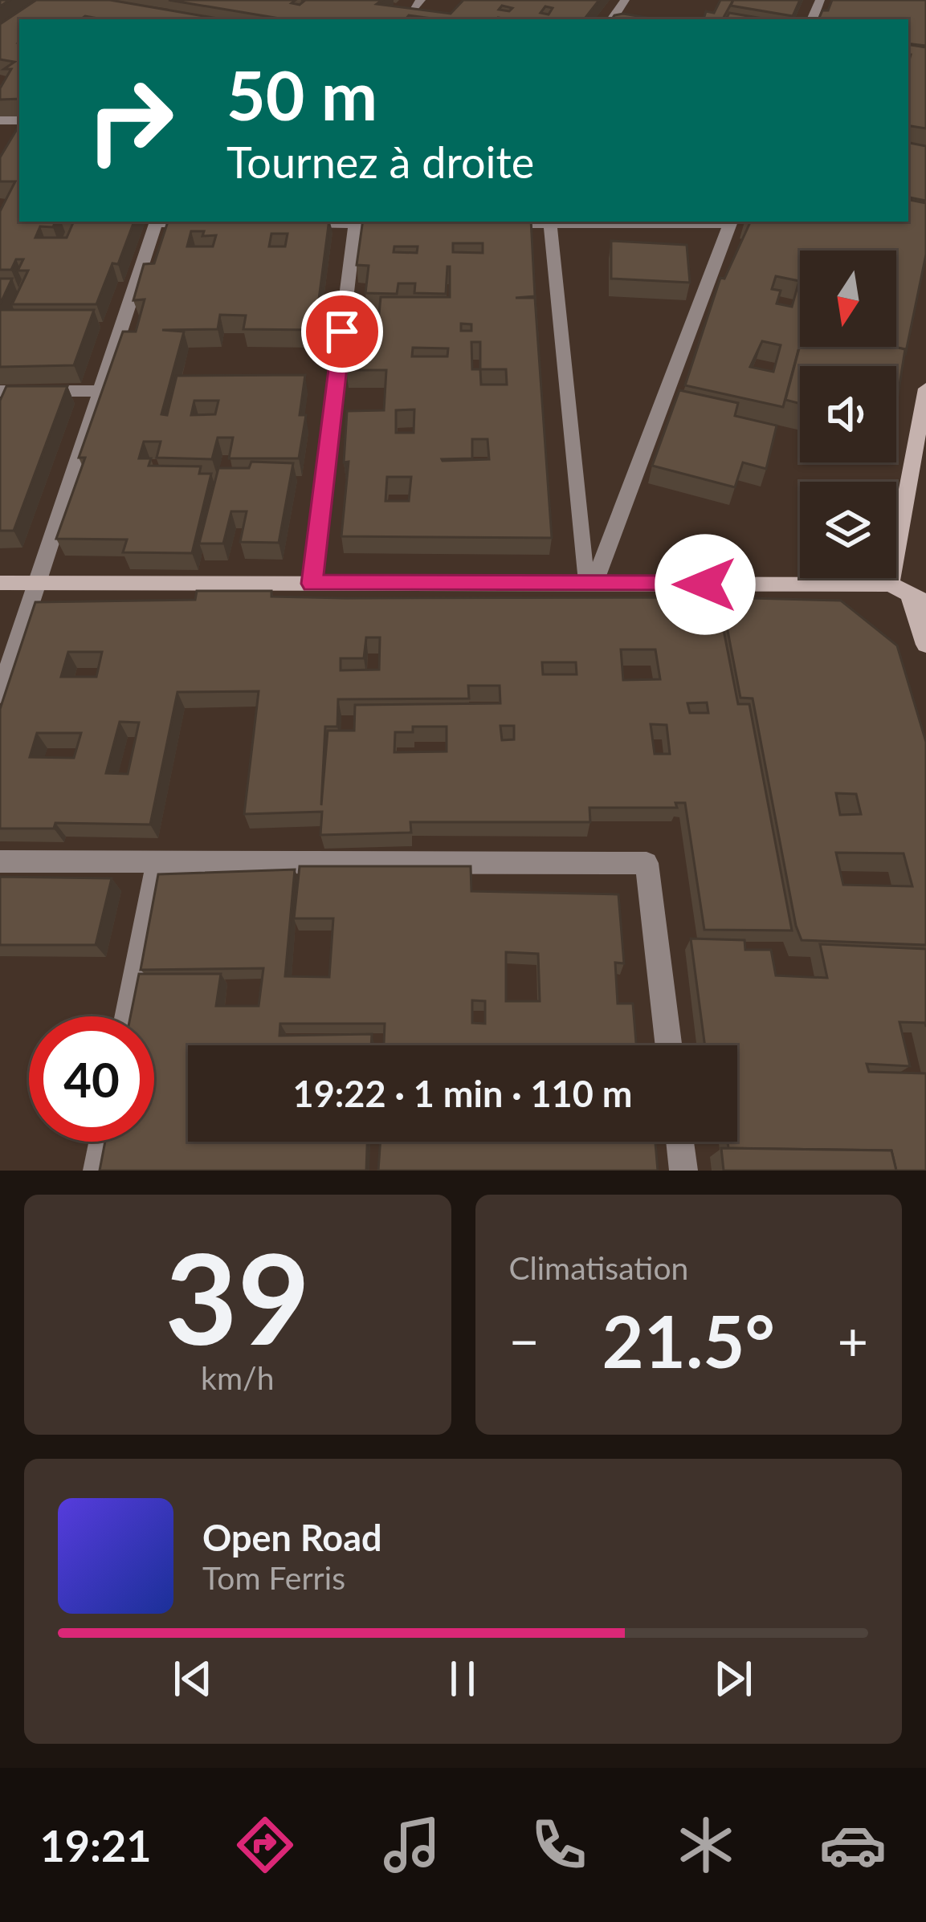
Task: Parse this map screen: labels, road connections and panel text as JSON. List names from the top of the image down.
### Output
{
  "north": "bottom",
  "page": {
    "turn": ["50 m", "Tournez à droite"],
    "limit": "40",
    "trip": "19:22 · 1 min · 110 m",
    "tile": [
      ["39", "km/h"],
      "Climatisation"
    ],
    "heat": ["−", "21.5°", "+"],
    "song": ["Open Road", "Tom Ferris"],
    "tabs": "19:21"
  }
}
